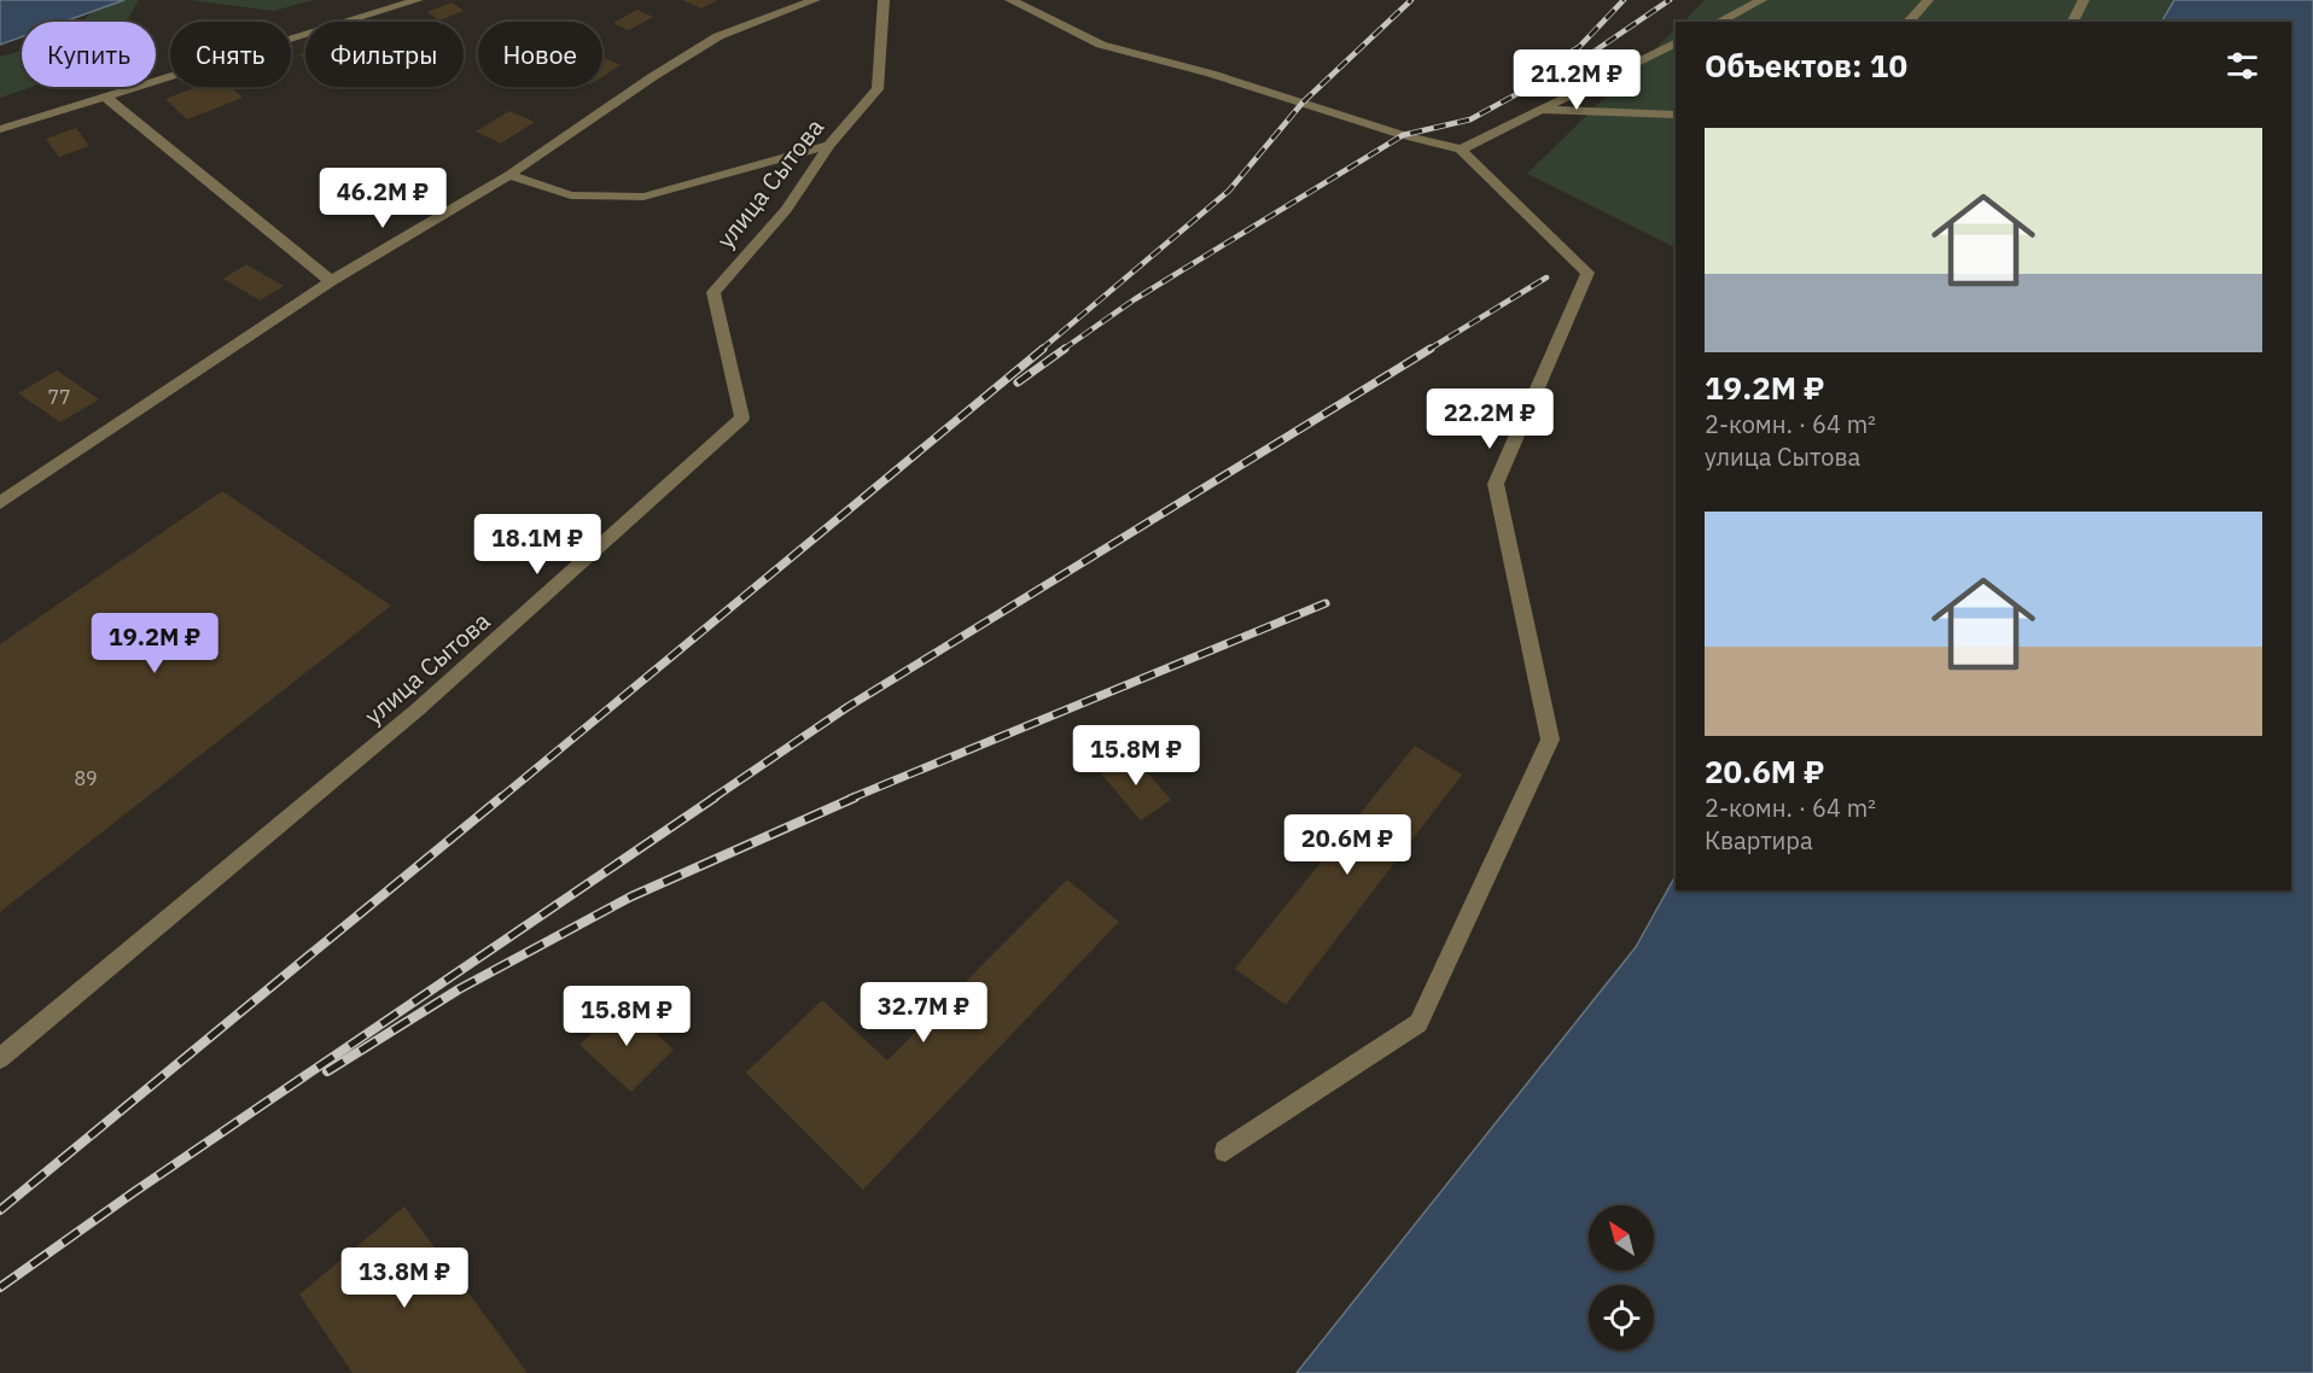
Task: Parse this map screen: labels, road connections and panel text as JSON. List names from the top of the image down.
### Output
{
  "streets": {
    "street": ["улица Сытова"]
  },
  "house_numbers": ["77", "89"],
  "north": "top left",
  "page": {
    "chip": [
      "Купить",
      "Снять",
      "Фильтры",
      "Новое"
    ],
    "heading": "Объектов: 10",
    "price": [
      "21.2M ₽",
      "46.2M ₽",
      "22.2M ₽",
      "18.1M ₽",
      "19.2M ₽",
      "15.8M ₽",
      "20.6M ₽",
      "32.7M ₽",
      "15.8M ₽",
      "13.8M ₽"
    ],
    "list": [
      {
        "name": "19.2M ₽",
        "note": "2-комн. · 64 m² · улица Сытова"
      },
      {
        "name": "20.6M ₽",
        "note": "2-комн. · 64 m² · Квартира"
      }
    ]
  }
}
